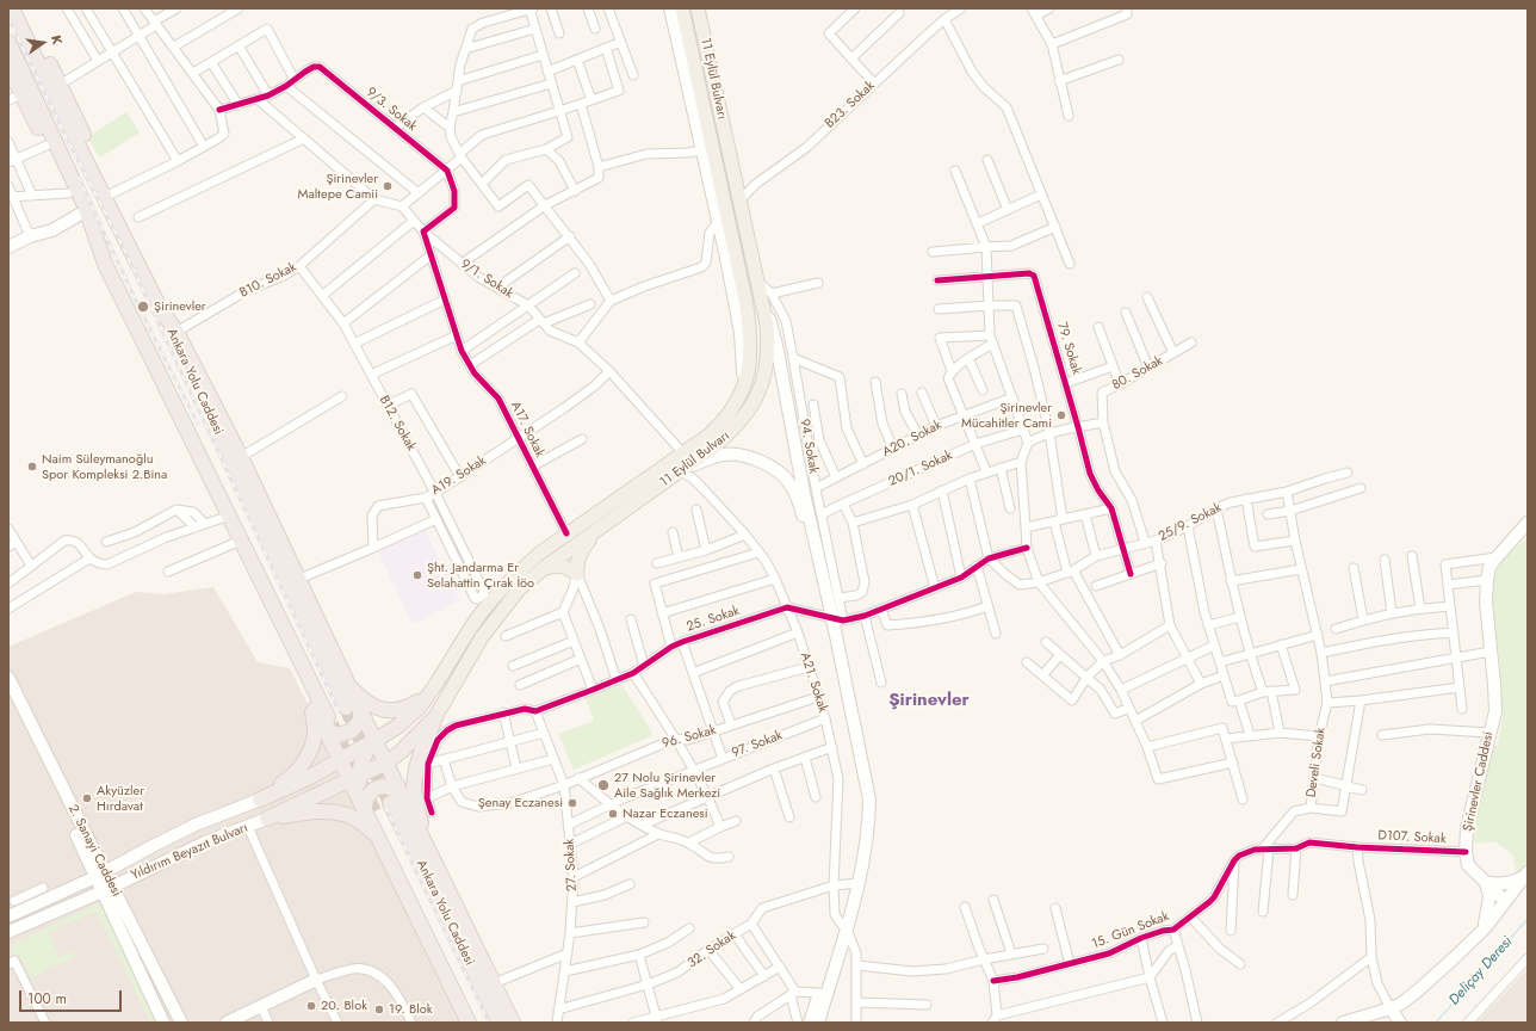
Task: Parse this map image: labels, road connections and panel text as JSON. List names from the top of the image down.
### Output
{
  "streets": {
    "highway": ["Ankara Yolu Caddesi"],
    "main road": [
      "11 Eylül Bulvarı",
      "Şirinevler Caddesi",
      "2. Sanayi Caddesi",
      "Yıldırım Beyazıt Bulvarı"
    ],
    "street": [
      "B23. Sokak",
      "9/3. Sokak",
      "9/1. Sokak",
      "B10. Sokak",
      "79. Sokak",
      "80. Sokak",
      "B12. Sokak",
      "A17. Sokak",
      "A20. Sokak",
      "94. Sokak",
      "20/1. Sokak",
      "A19. Sokak",
      "25/9. Sokak",
      "25. Sokak",
      "A21. Sokak",
      "96. Sokak",
      "97. Sokak",
      "Develi Sokak",
      "D107. Sokak",
      "27. Sokak",
      "15. Gün Sokak",
      "32. Sokak"
    ]
  },
  "crossings": [
    ["11 Eylül Bulvarı", "B23. Sokak"],
    ["11 Eylül Bulvarı", "9/1. Sokak"],
    ["11 Eylül Bulvarı", "A17. Sokak"],
    ["11 Eylül Bulvarı", "94. Sokak"],
    ["11 Eylül Bulvarı", "A21. Sokak"],
    ["9/1. Sokak", "A17. Sokak"],
    ["9/1. Sokak", "A19. Sokak"],
    ["B10. Sokak", "B12. Sokak"],
    ["79. Sokak", "25/9. Sokak"],
    ["B12. Sokak", "A19. Sokak"],
    ["A17. Sokak", "A19. Sokak"],
    ["A20. Sokak", "94. Sokak"],
    ["94. Sokak", "20/1. Sokak"],
    ["25/9. Sokak", "Develi Sokak"],
    ["25. Sokak", "A21. Sokak"],
    ["25. Sokak", "27. Sokak"],
    ["A21. Sokak", "96. Sokak"],
    ["A21. Sokak", "97. Sokak"],
    ["A21. Sokak", "32. Sokak"],
    ["96. Sokak", "27. Sokak"],
    ["97. Sokak", "27. Sokak"],
    ["Şirinevler Caddesi", "D107. Sokak"],
    ["2. Sanayi Caddesi", "Yıldırım Beyazıt Bulvarı"],
    ["27. Sokak", "32. Sokak"]
  ],
  "districts": ["Şirinevler"],
  "water": ["Deliçay Deresi"],
  "places": [
    "Şirinevler Maltepe Camii",
    "Şirinevler",
    "Şirinevler Mücahitler Cami",
    "Naim Süleymanoğlu Spor Kompleksi 2.Bina",
    "Şht. Jandarma Er Selahattin Çırak İöo",
    "27 Nolu Şirinevler Aile Sağlık Merkezi",
    "Akyüzler Hırdavat",
    "Şenay Eczanesi",
    "Nazar Eczanesi",
    "20. Blok",
    "19. Blok"
  ],
  "scale_bar": "100 m",
  "north": "right"
}
